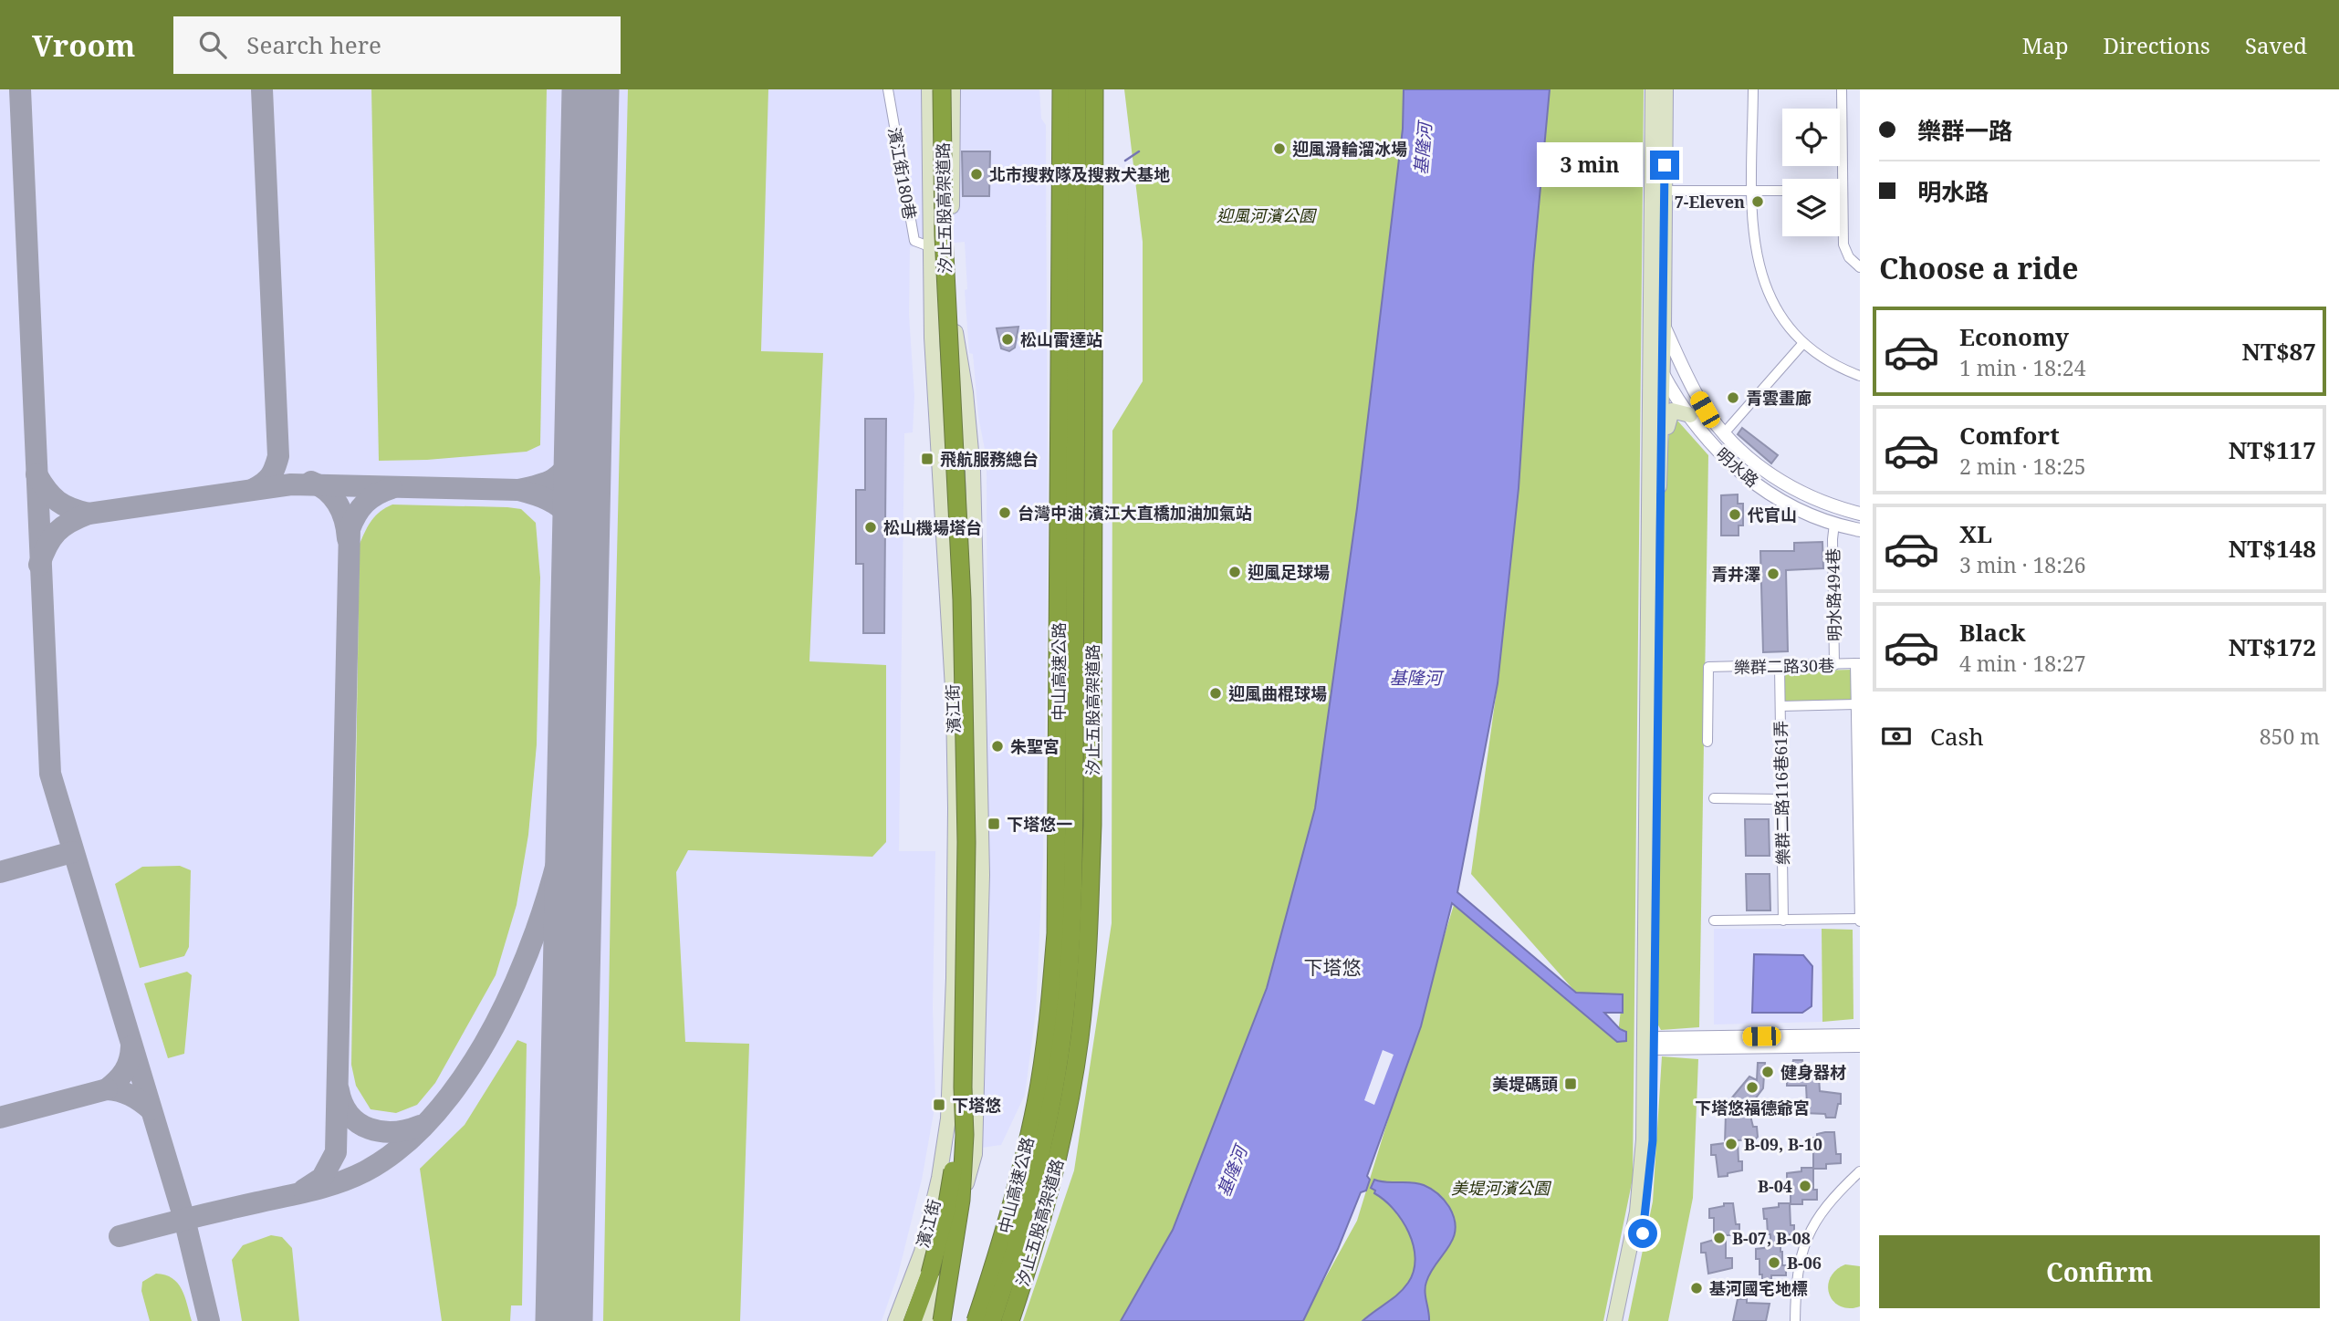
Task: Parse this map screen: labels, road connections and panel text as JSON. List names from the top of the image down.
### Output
{
  "streets": {
    "highway": ["汐止五股高架道路", "中山高速公路"],
    "main road": ["明水路", "濱江街"],
    "street": [
      "濱江街180巷",
      "明水路494巷",
      "樂群二路30巷",
      "樂群二路116巷61弄"
    ]
  },
  "crossings": [
    ["濱江街180巷", "濱江街"],
    ["明水路", "明水路494巷"],
    ["明水路494巷", "樂群二路30巷"],
    ["樂群二路30巷", "樂群二路116巷61弄"]
  ],
  "districts": ["下塔悠"],
  "water": ["基隆河"],
  "parks": ["迎風河濱公園", "美堤河濱公園"],
  "places": {
    "other": [
      "迎風滑輪溜冰場",
      "北市搜救隊及搜救犬基地",
      "7-Eleven",
      "松山雷達站",
      "青雲畫廊",
      "台灣中油 濱江大直橋加油加氣站",
      "代官山",
      "松山機場塔台",
      "迎風足球場",
      "青井澤",
      "迎風曲棍球場",
      "朱聖宮",
      "健身器材",
      "下塔悠福德爺宮",
      "B-09, B-10",
      "B-04",
      "B-07, B-08",
      "B-06",
      "基河國宅地標"
    ],
    "transit": [
      "飛航服務總台",
      "下塔悠一",
      "美堤碼頭",
      "下塔悠"
    ]
  },
  "page": {
    "header": "Vroom",
    "search": "Search here",
    "nav": ["Map", "Directions", "Saved"],
    "banner": ["樂群一路", "明水路"],
    "bubble": "3 min",
    "heading": "Choose a ride",
    "list": [
      {
        "name": "Economy",
        "note": "1 min · 18:24",
        "value": "NT$87"
      },
      {
        "name": "Comfort",
        "note": "2 min · 18:25",
        "value": "NT$117"
      },
      {
        "name": "XL",
        "note": "3 min · 18:26",
        "value": "NT$148"
      },
      {
        "name": "Black",
        "note": "4 min · 18:27",
        "value": "NT$172"
      }
    ],
    "pay": ["Cash", "850 m"],
    "buttons": "Confirm"
  }
}
